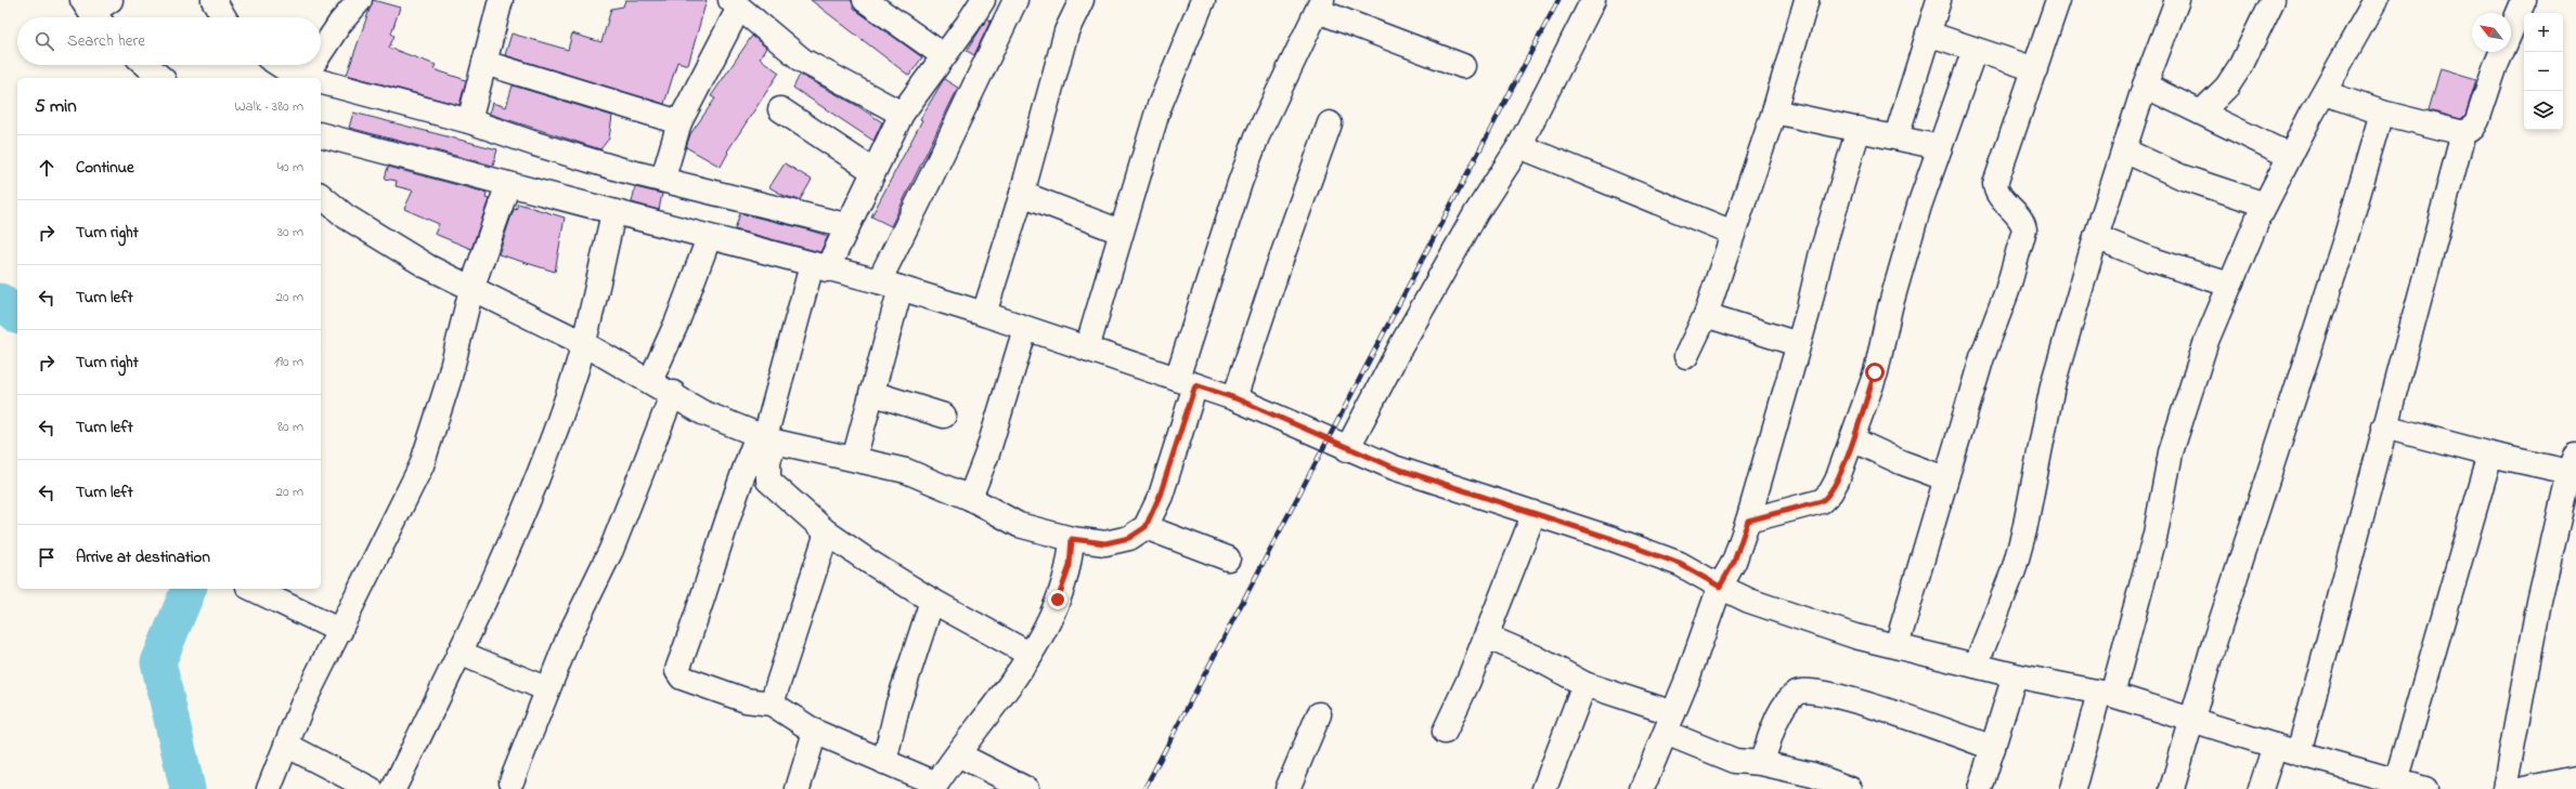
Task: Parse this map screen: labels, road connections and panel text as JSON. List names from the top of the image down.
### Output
{
  "north": "top left",
  "page": {
    "map_buttons": ["+", "−"],
    "search": "Search here",
    "heading": ["5 min", "Walk · 380 m"],
    "list": [
      ["Continue", "40 m"],
      ["Turn right", "30 m"],
      ["Turn left", "20 m"],
      ["Turn right", "190 m"],
      ["Turn left", "80 m"],
      ["Turn left", "20 m"],
      "Arrive at destination"
    ]
  }
}
